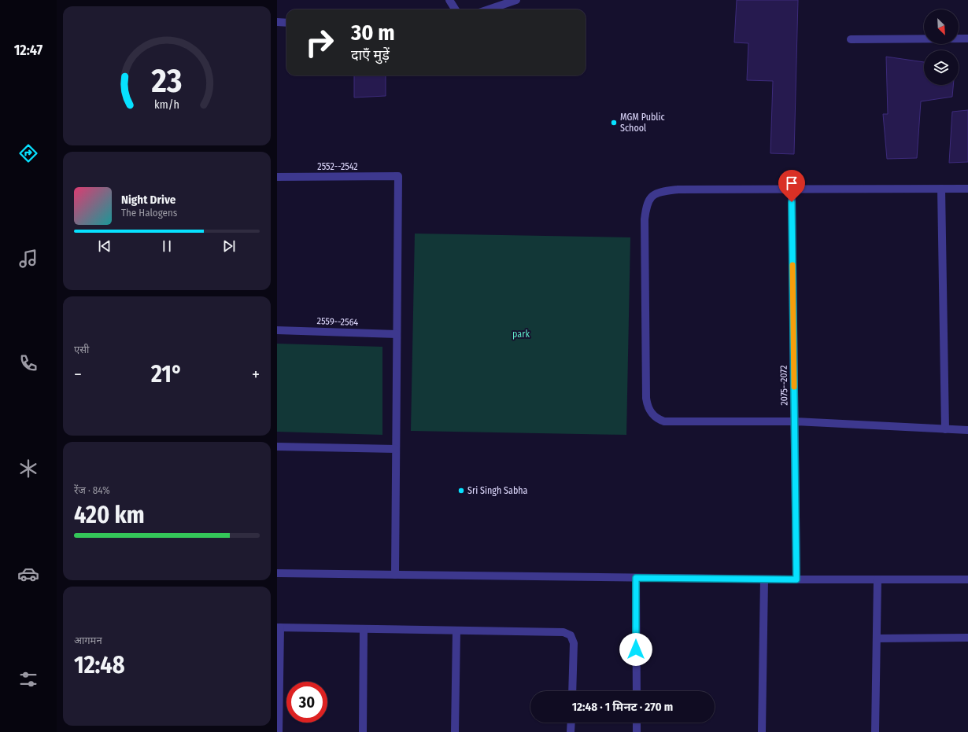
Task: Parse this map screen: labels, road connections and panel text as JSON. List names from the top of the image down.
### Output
{
  "streets": {
    "street": ["2552--2542", "2559--2564", "2075--2072"]
  },
  "crossings": [
    ["2552--2542", "2559--2564"]
  ],
  "parks": ["park"],
  "places": ["MGM Public School", "Sri Singh Sabha"],
  "north": "bottom right",
  "page": {
    "tabs": "12:47",
    "turn": ["30 m", "दाएँ मुड़ें"],
    "song": ["Night Drive", "The Halogens"],
    "tile": [
      "एसी",
      ["रेंज · 84%", "420 km"],
      ["आगमन", "12:48"]
    ],
    "heat": ["−", "21°", "+"],
    "limit": "30",
    "trip": "12:48 · 1 मिनट · 270 m",
    "gauge": ["23", "km/h"]
  }
}
